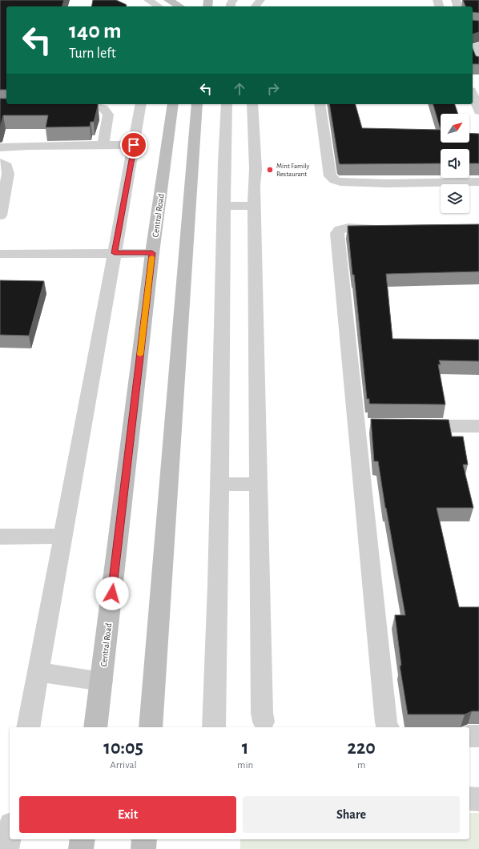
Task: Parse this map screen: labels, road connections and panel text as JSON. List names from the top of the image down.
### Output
{
  "streets": {
    "main road": ["Central Road"]
  },
  "places": ["Mint Family Restaurant"],
  "north": "top right",
  "page": {
    "turn": ["140 m", "Turn left"],
    "eta": [
      "10:05",
      "Arrival",
      "1",
      "min",
      "220",
      "m"
    ],
    "buttons": ["Exit", "Share"]
  }
}
